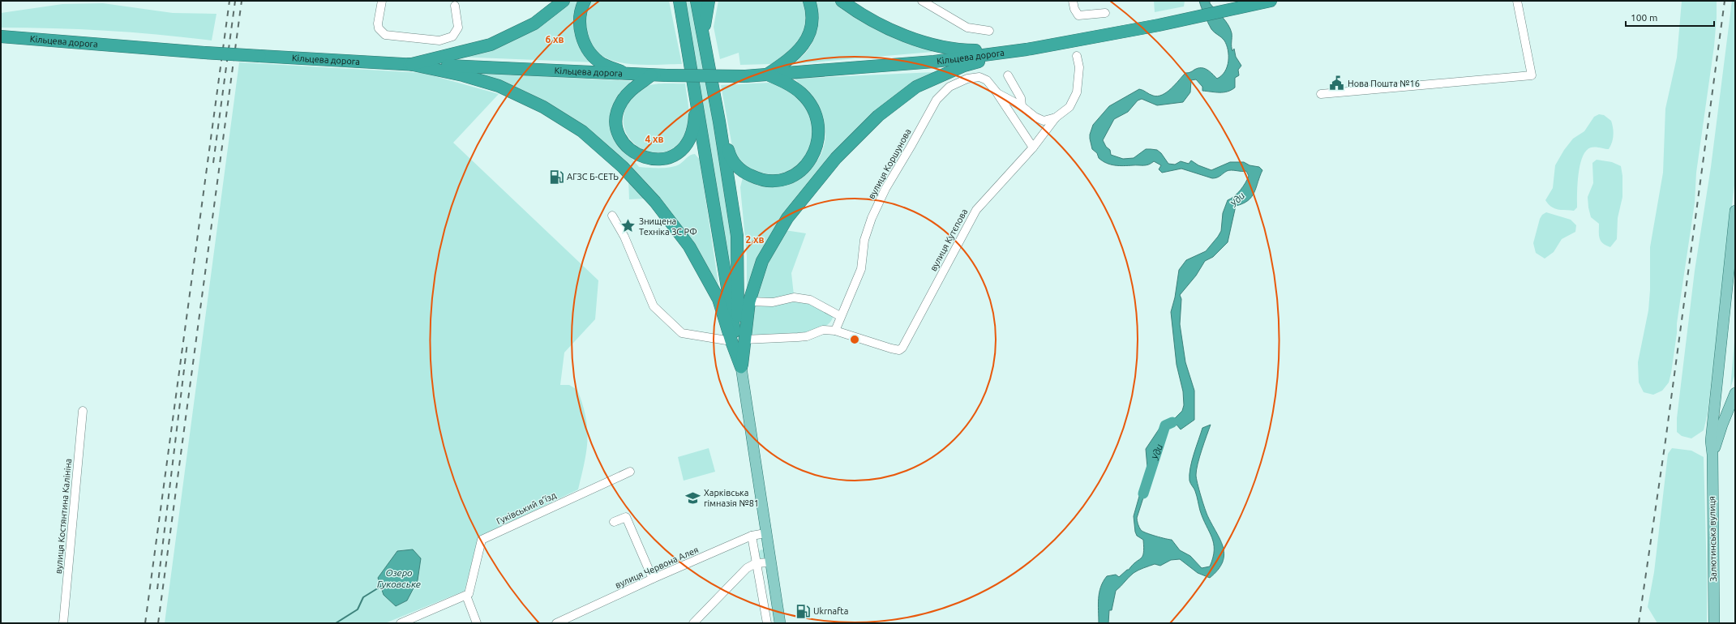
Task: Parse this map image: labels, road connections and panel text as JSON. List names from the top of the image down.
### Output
{
  "streets": {
    "highway": ["Кільцева дорога"],
    "main road": ["Залютинська вулиця"],
    "street": [
      "вулиця Коршунова",
      "вулиця Кутєпова",
      "Гуківський в’їзд",
      "вулиця Костянтина Калініна",
      "вулиця Червона Алея"
    ]
  },
  "crossings": [
    ["вулиця Коршунова", "вулиця Кутєпова"]
  ],
  "water": ["Уди", "Озеро Гуковське"],
  "places": {
    "public building": ["Нова Пошта №16"],
    "fuel station": ["АГЗС Б-СЕТЬ", "Ukrnafta"],
    "place": ["Знищена Техніка ЗС РФ"],
    "school or university": ["Харківська гімназія №81"]
  },
  "scale_bar": "100 m",
  "rings": ["6 хв", "4 хв", "2 хв"]
}
